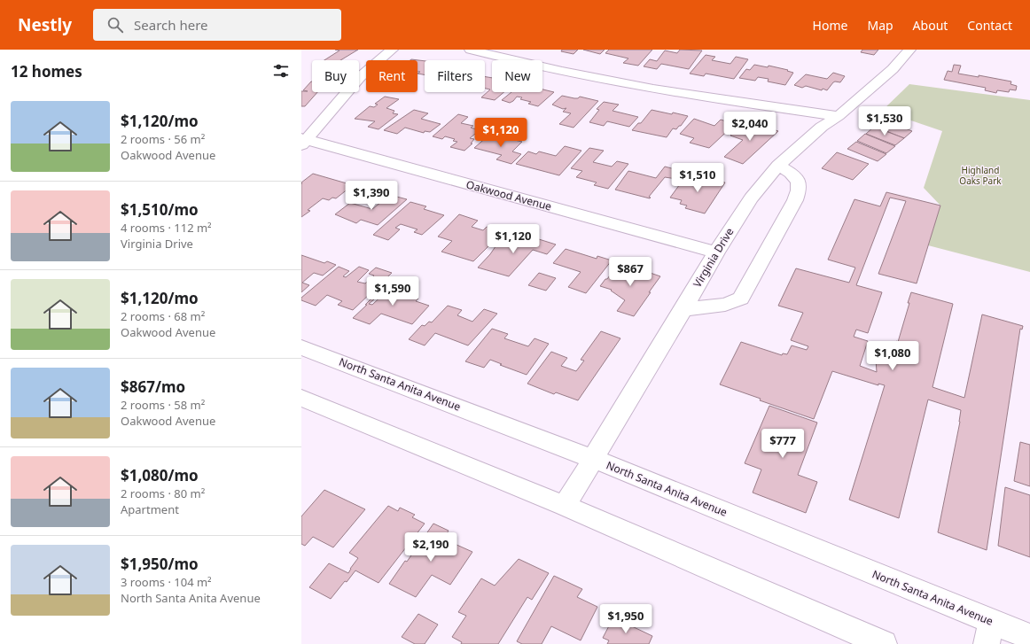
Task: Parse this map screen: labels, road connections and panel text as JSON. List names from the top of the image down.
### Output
{
  "streets": {
    "street": ["Oakwood Avenue", "Virginia Drive", "North Santa Anita Avenue"]
  },
  "crossings": [
    ["Oakwood Avenue", "Virginia Drive"],
    ["Virginia Drive", "North Santa Anita Avenue"]
  ],
  "parks": ["Highland Oaks Park"],
  "page": {
    "header": "Nestly",
    "search": "Search here",
    "nav": [
      "Home",
      "Map",
      "About",
      "Contact"
    ],
    "heading": "12 homes",
    "chip": [
      "Buy",
      "Rent",
      "Filters",
      "New"
    ],
    "list": [
      {
        "name": "$1,120/mo",
        "note": "2 rooms · 56 m² · Oakwood Avenue"
      },
      {
        "name": "$1,510/mo",
        "note": "4 rooms · 112 m² · Virginia Drive"
      },
      {
        "name": "$1,120/mo",
        "note": "2 rooms · 68 m² · Oakwood Avenue"
      },
      {
        "name": "$867/mo",
        "note": "2 rooms · 58 m² · Oakwood Avenue"
      },
      {
        "name": "$1,080/mo",
        "note": "2 rooms · 80 m² · Apartment"
      },
      {
        "name": "$1,950/mo",
        "note": "3 rooms · 104 m² · North Santa Anita Avenue"
      }
    ],
    "price": [
      "$1,530",
      "$2,040",
      "$1,120",
      "$1,510",
      "$1,390",
      "$1,120",
      "$867",
      "$1,590",
      "$1,080",
      "$777",
      "$2,190",
      "$1,950"
    ]
  }
}
